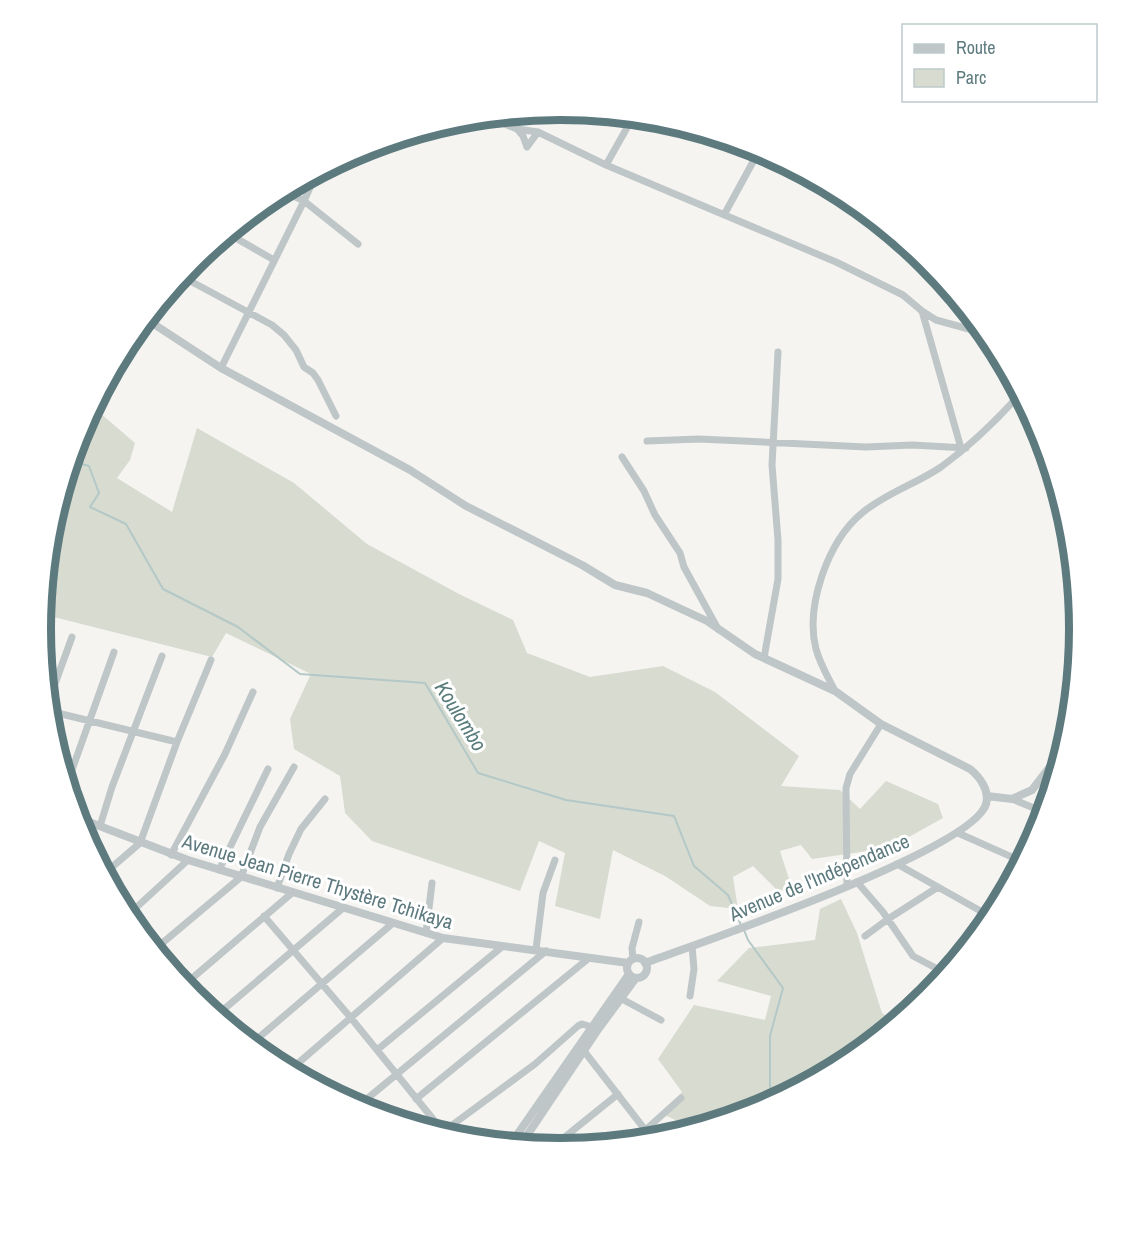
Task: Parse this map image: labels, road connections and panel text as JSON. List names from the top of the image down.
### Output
{
  "streets": {
    "street": ["Avenue de l'Indépendance", "Avenue Jean Pierre Thystère Tchikaya"]
  },
  "crossings": [
    ["Avenue de l'Indépendance", "Avenue Jean Pierre Thystère Tchikaya"]
  ],
  "water": ["Koulombo"],
  "legend": ["Route", "Parc"]
}
